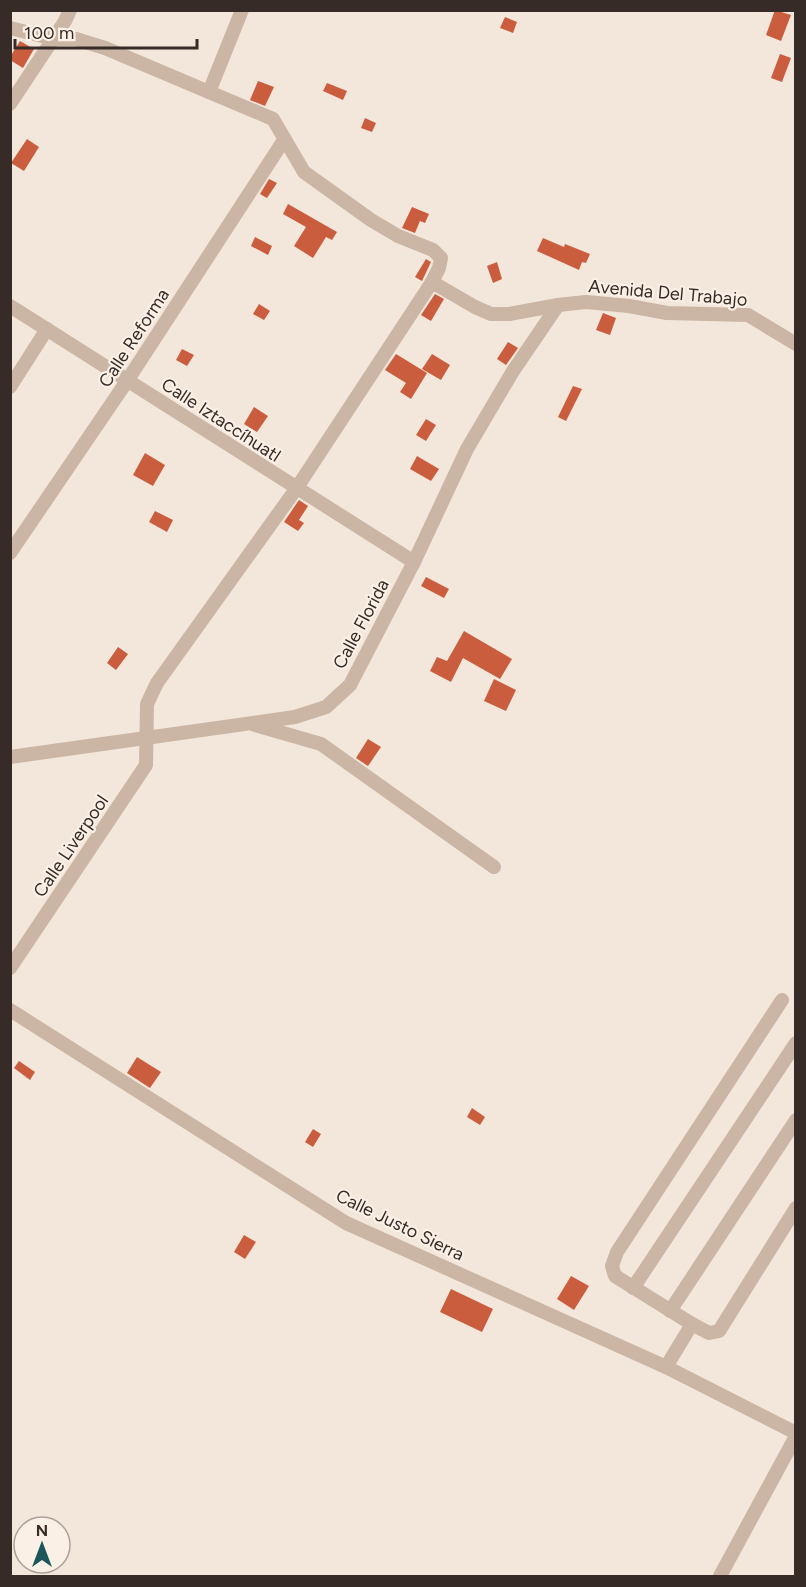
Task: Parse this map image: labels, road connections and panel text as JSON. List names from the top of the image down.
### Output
{
  "streets": {
    "street": [
      "Avenida Del Trabajo",
      "Calle Reforma",
      "Calle Iztaccíhuatl",
      "Calle Florida",
      "Calle Liverpool",
      "Calle Justo Sierra"
    ]
  },
  "crossings": [
    ["Avenida Del Trabajo", "Calle Florida"],
    ["Avenida Del Trabajo", "Calle Liverpool"],
    ["Calle Reforma", "Calle Iztaccíhuatl"],
    ["Calle Reforma", "Calle Liverpool"],
    ["Calle Iztaccíhuatl", "Calle Florida"],
    ["Calle Iztaccíhuatl", "Calle Liverpool"],
    ["Calle Florida", "Calle Liverpool"]
  ],
  "scale_bar": "100 m",
  "north": "top"
}
